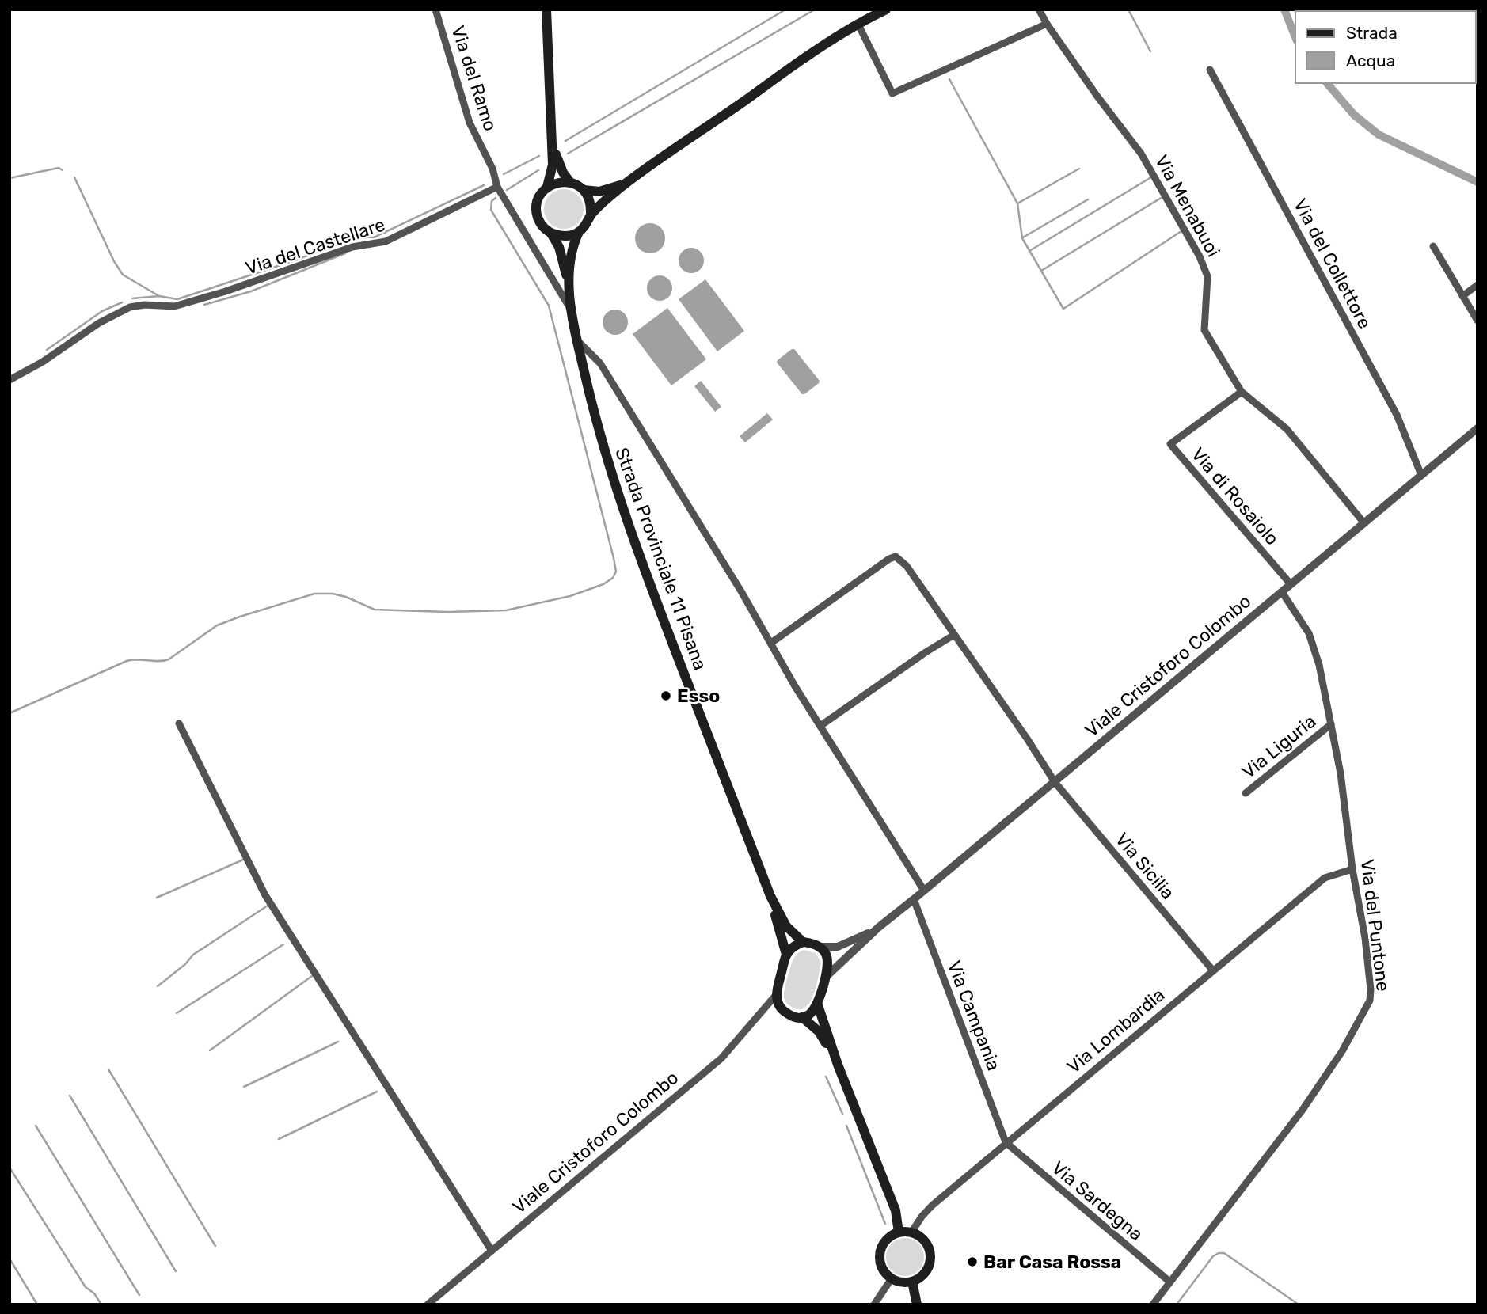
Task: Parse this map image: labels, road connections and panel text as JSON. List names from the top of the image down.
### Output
{
  "streets": {
    "main road": ["Strada Provinciale 11 Pisana"],
    "street": [
      "Via del Ramo",
      "Via Menabuoi",
      "Via del Castellare",
      "Via del Collettore",
      "Via di Rosaiolo",
      "Viale Cristoforo Colombo",
      "Via Liguria",
      "Via Sicilia",
      "Via del Puntone",
      "Via Campania",
      "Via Lombardia",
      "Via Sardegna"
    ]
  },
  "crossings": [
    ["Via del Ramo", "Via del Castellare"],
    ["Via Menabuoi", "Via di Rosaiolo"],
    ["Via Menabuoi", "Viale Cristoforo Colombo"],
    ["Via del Collettore", "Viale Cristoforo Colombo"],
    ["Via di Rosaiolo", "Viale Cristoforo Colombo"],
    ["Strada Provinciale 11 Pisana", "Viale Cristoforo Colombo"],
    ["Viale Cristoforo Colombo", "Via Sicilia"],
    ["Viale Cristoforo Colombo", "Via del Puntone"],
    ["Viale Cristoforo Colombo", "Via Campania"],
    ["Via Liguria", "Via del Puntone"],
    ["Via Sicilia", "Via Lombardia"],
    ["Via del Puntone", "Via Lombardia"],
    ["Via del Puntone", "Via Sardegna"],
    ["Via Campania", "Via Lombardia"],
    ["Via Campania", "Via Sardegna"],
    ["Via Lombardia", "Via Sardegna"]
  ],
  "places": ["Esso", "Bar Casa Rossa"],
  "legend": ["Strada", "Acqua"]
}
